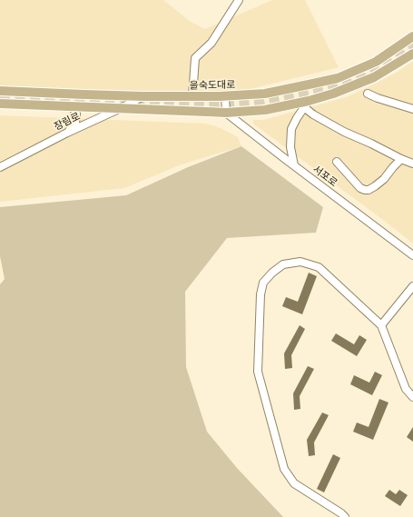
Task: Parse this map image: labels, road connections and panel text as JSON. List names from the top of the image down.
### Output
{
  "streets": {
    "main road": ["을숙도대로"],
    "street": ["장림로", "서포로"]
  },
  "crossings": [
    ["을숙도대로", "장림로"]
  ]
}
